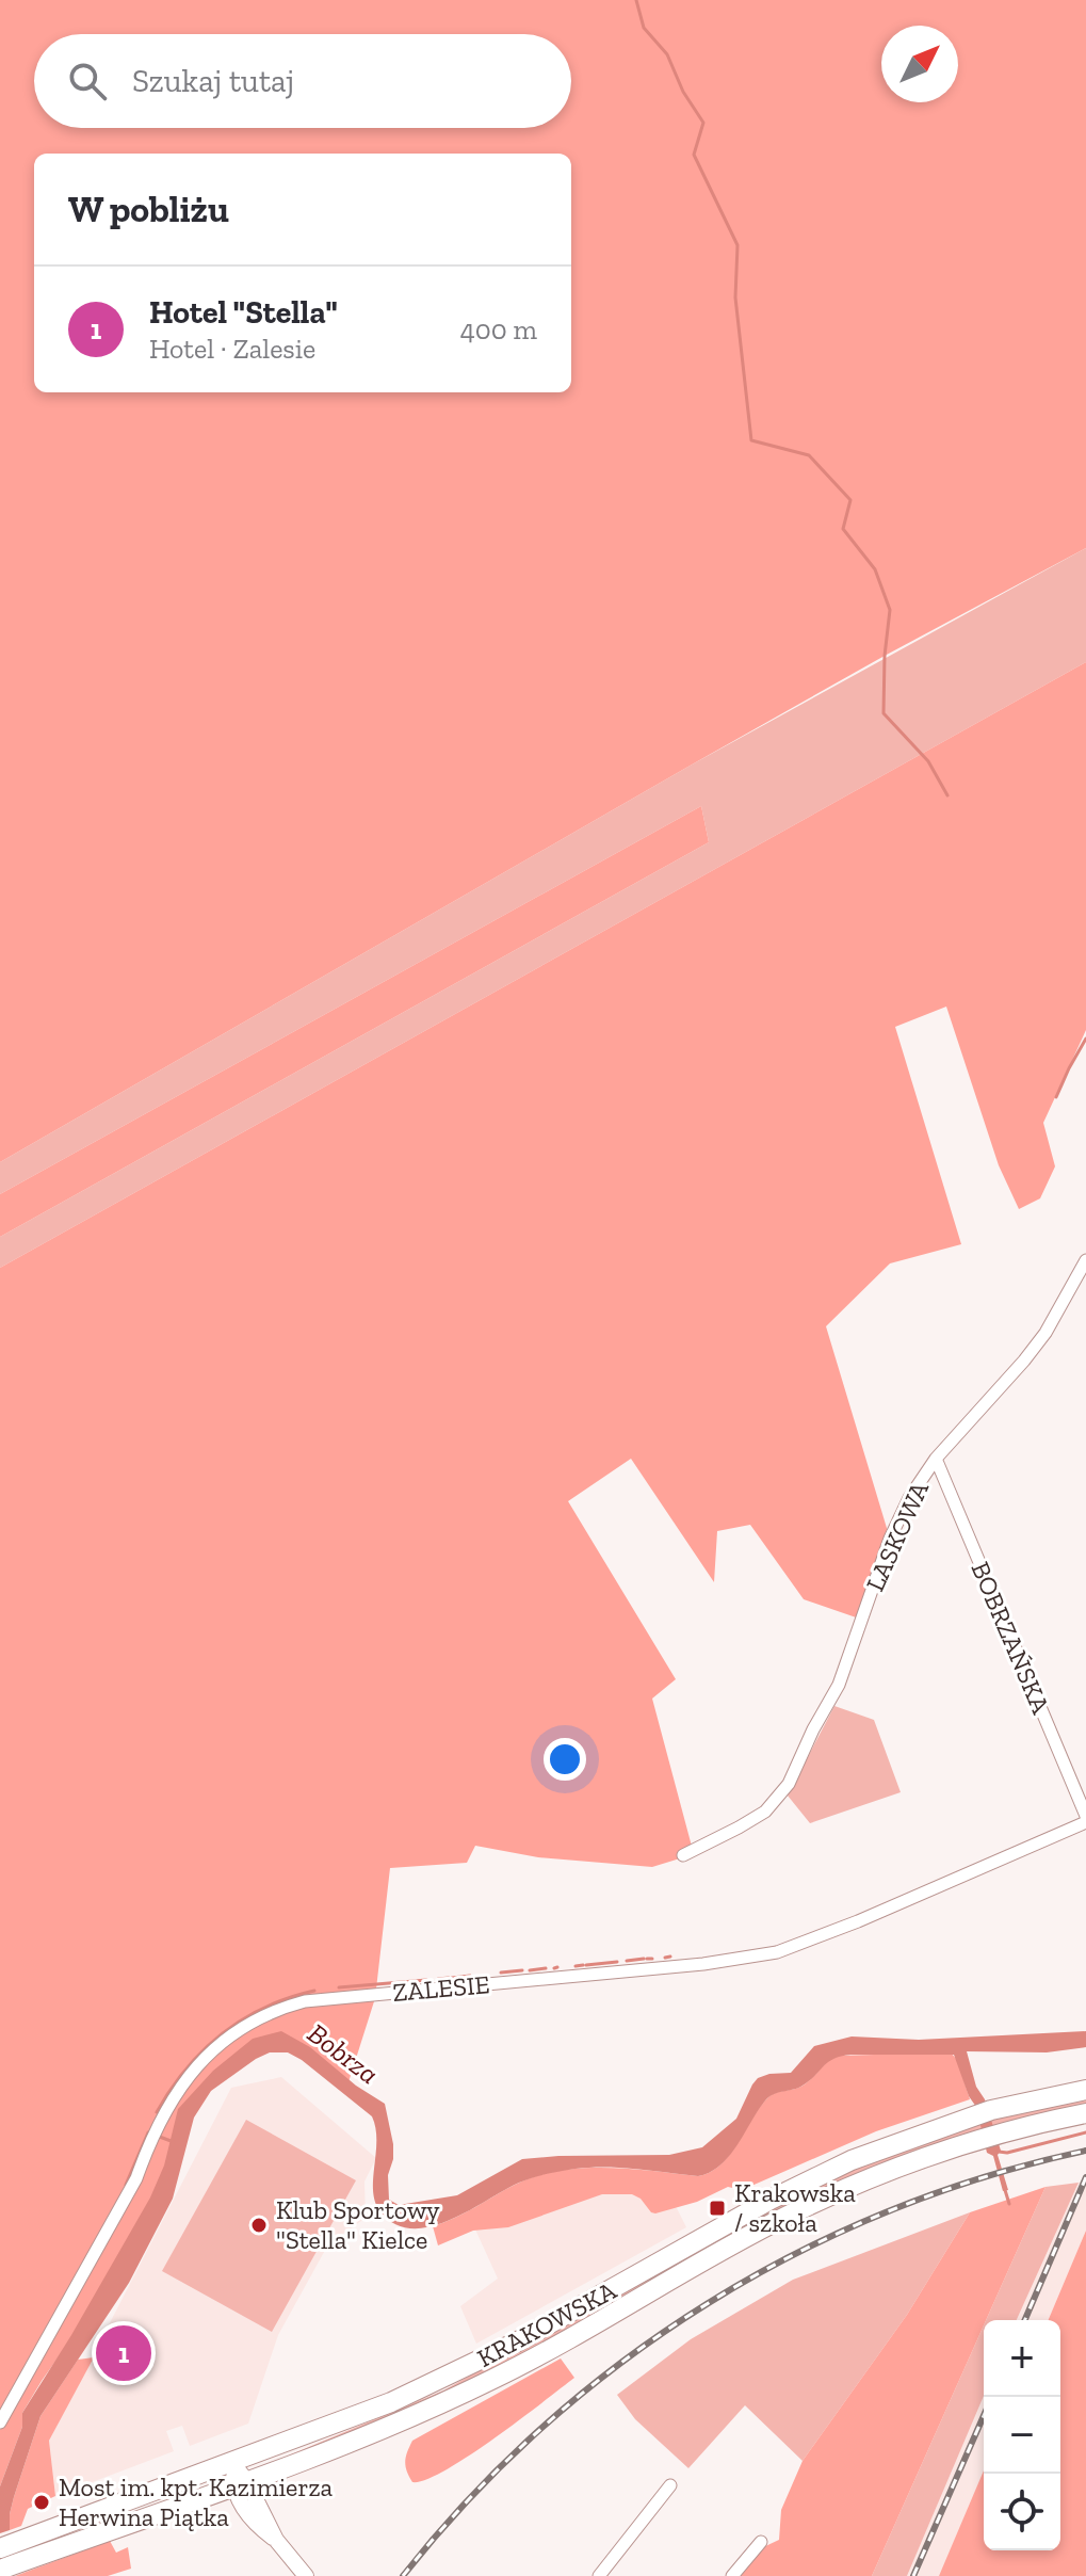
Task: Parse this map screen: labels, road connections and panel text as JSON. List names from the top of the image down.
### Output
{
  "streets": {
    "main road": ["KRAKOWSKA"],
    "street": ["LASKOWA", "BOBRZAŃSKA", "ZALESIE"]
  },
  "crossings": [
    ["LASKOWA", "BOBRZAŃSKA"],
    ["BOBRZAŃSKA", "ZALESIE"]
  ],
  "water": ["Bobrza"],
  "places": {
    "transit": ["Krakowska / szkoła"],
    "other": ["Klub Sportowy \"Stella\" Kielce", "Most im. kpt. Kazimierza Herwina Piątka"]
  },
  "north": "top right",
  "page": {
    "search": "Szukaj tutaj",
    "heading": "W pobliżu",
    "list": [
      {
        "mark": "1",
        "name": "Hotel \"Stella\"",
        "note": "Hotel · Zalesie",
        "value": "400 m"
      }
    ],
    "map_buttons": ["+", "−"],
    "pins": "1"
  }
}
